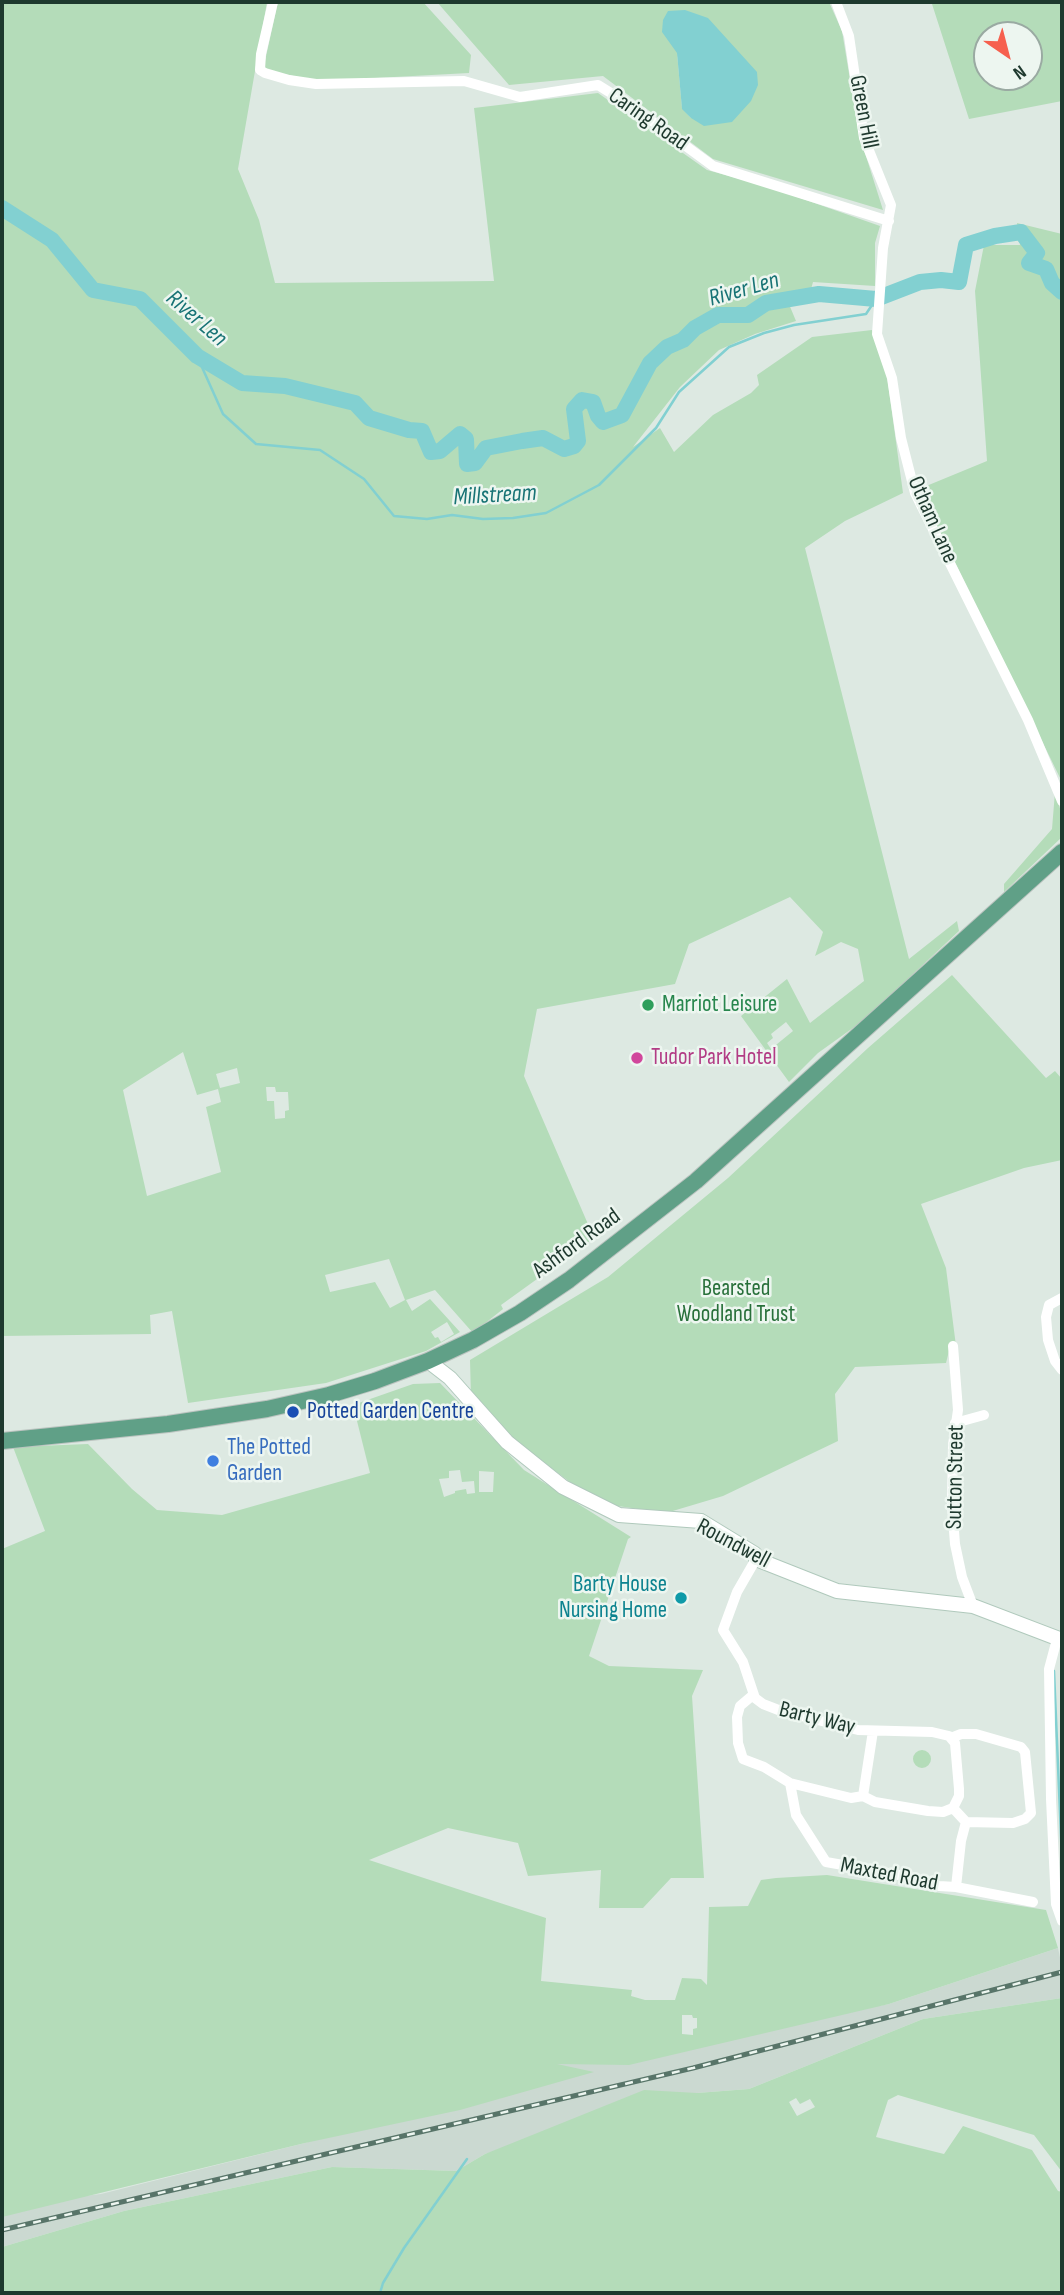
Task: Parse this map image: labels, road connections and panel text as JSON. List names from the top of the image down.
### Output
{
  "streets": {
    "main road": ["Ashford Road"],
    "street": [
      "Green Hill",
      "Caring Road",
      "Otham Lane",
      "Sutton Street",
      "Roundwell",
      "Barty Way",
      "Maxted Road"
    ]
  },
  "crossings": [
    ["Green Hill", "Caring Road"],
    ["Green Hill", "Otham Lane"],
    ["Caring Road", "Otham Lane"],
    ["Ashford Road", "Roundwell"],
    ["Sutton Street", "Roundwell"],
    ["Roundwell", "Barty Way"],
    ["Barty Way", "Maxted Road"]
  ],
  "water": ["River Len", "Millstream"],
  "parks": ["Bearsted Woodland Trust"],
  "places": [
    "Marriot Leisure",
    "Tudor Park Hotel",
    "Potted Garden Centre",
    "The Potted Garden",
    "Barty House Nursing Home"
  ],
  "north": "bottom right"
}
